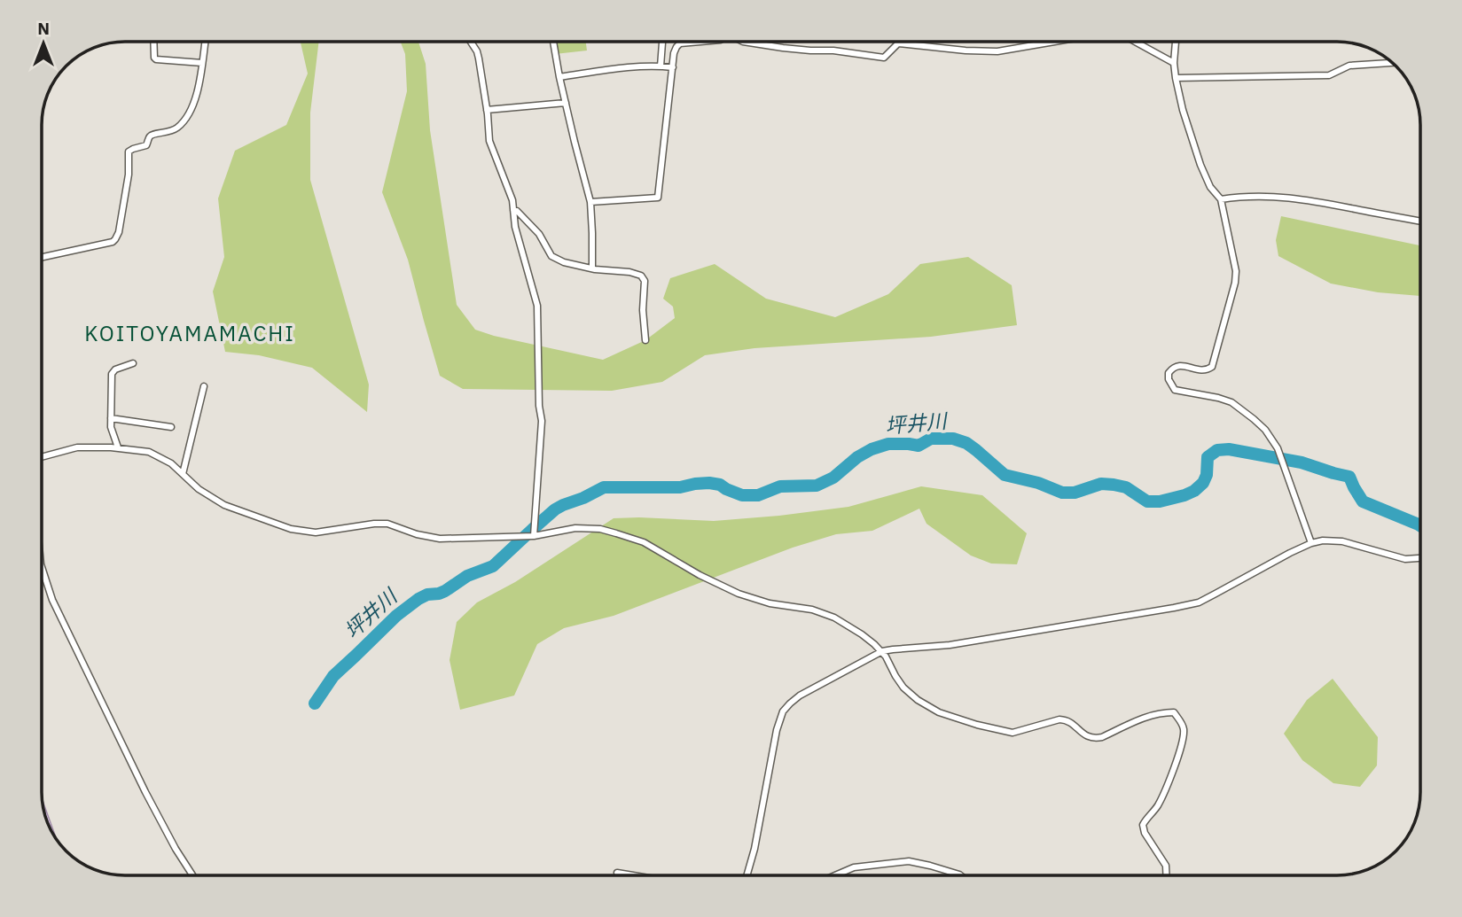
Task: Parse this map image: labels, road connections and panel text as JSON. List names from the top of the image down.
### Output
{
  "districts": ["KOITOYAMAMACHI"],
  "water": ["坪井川"],
  "north": "top"
}
